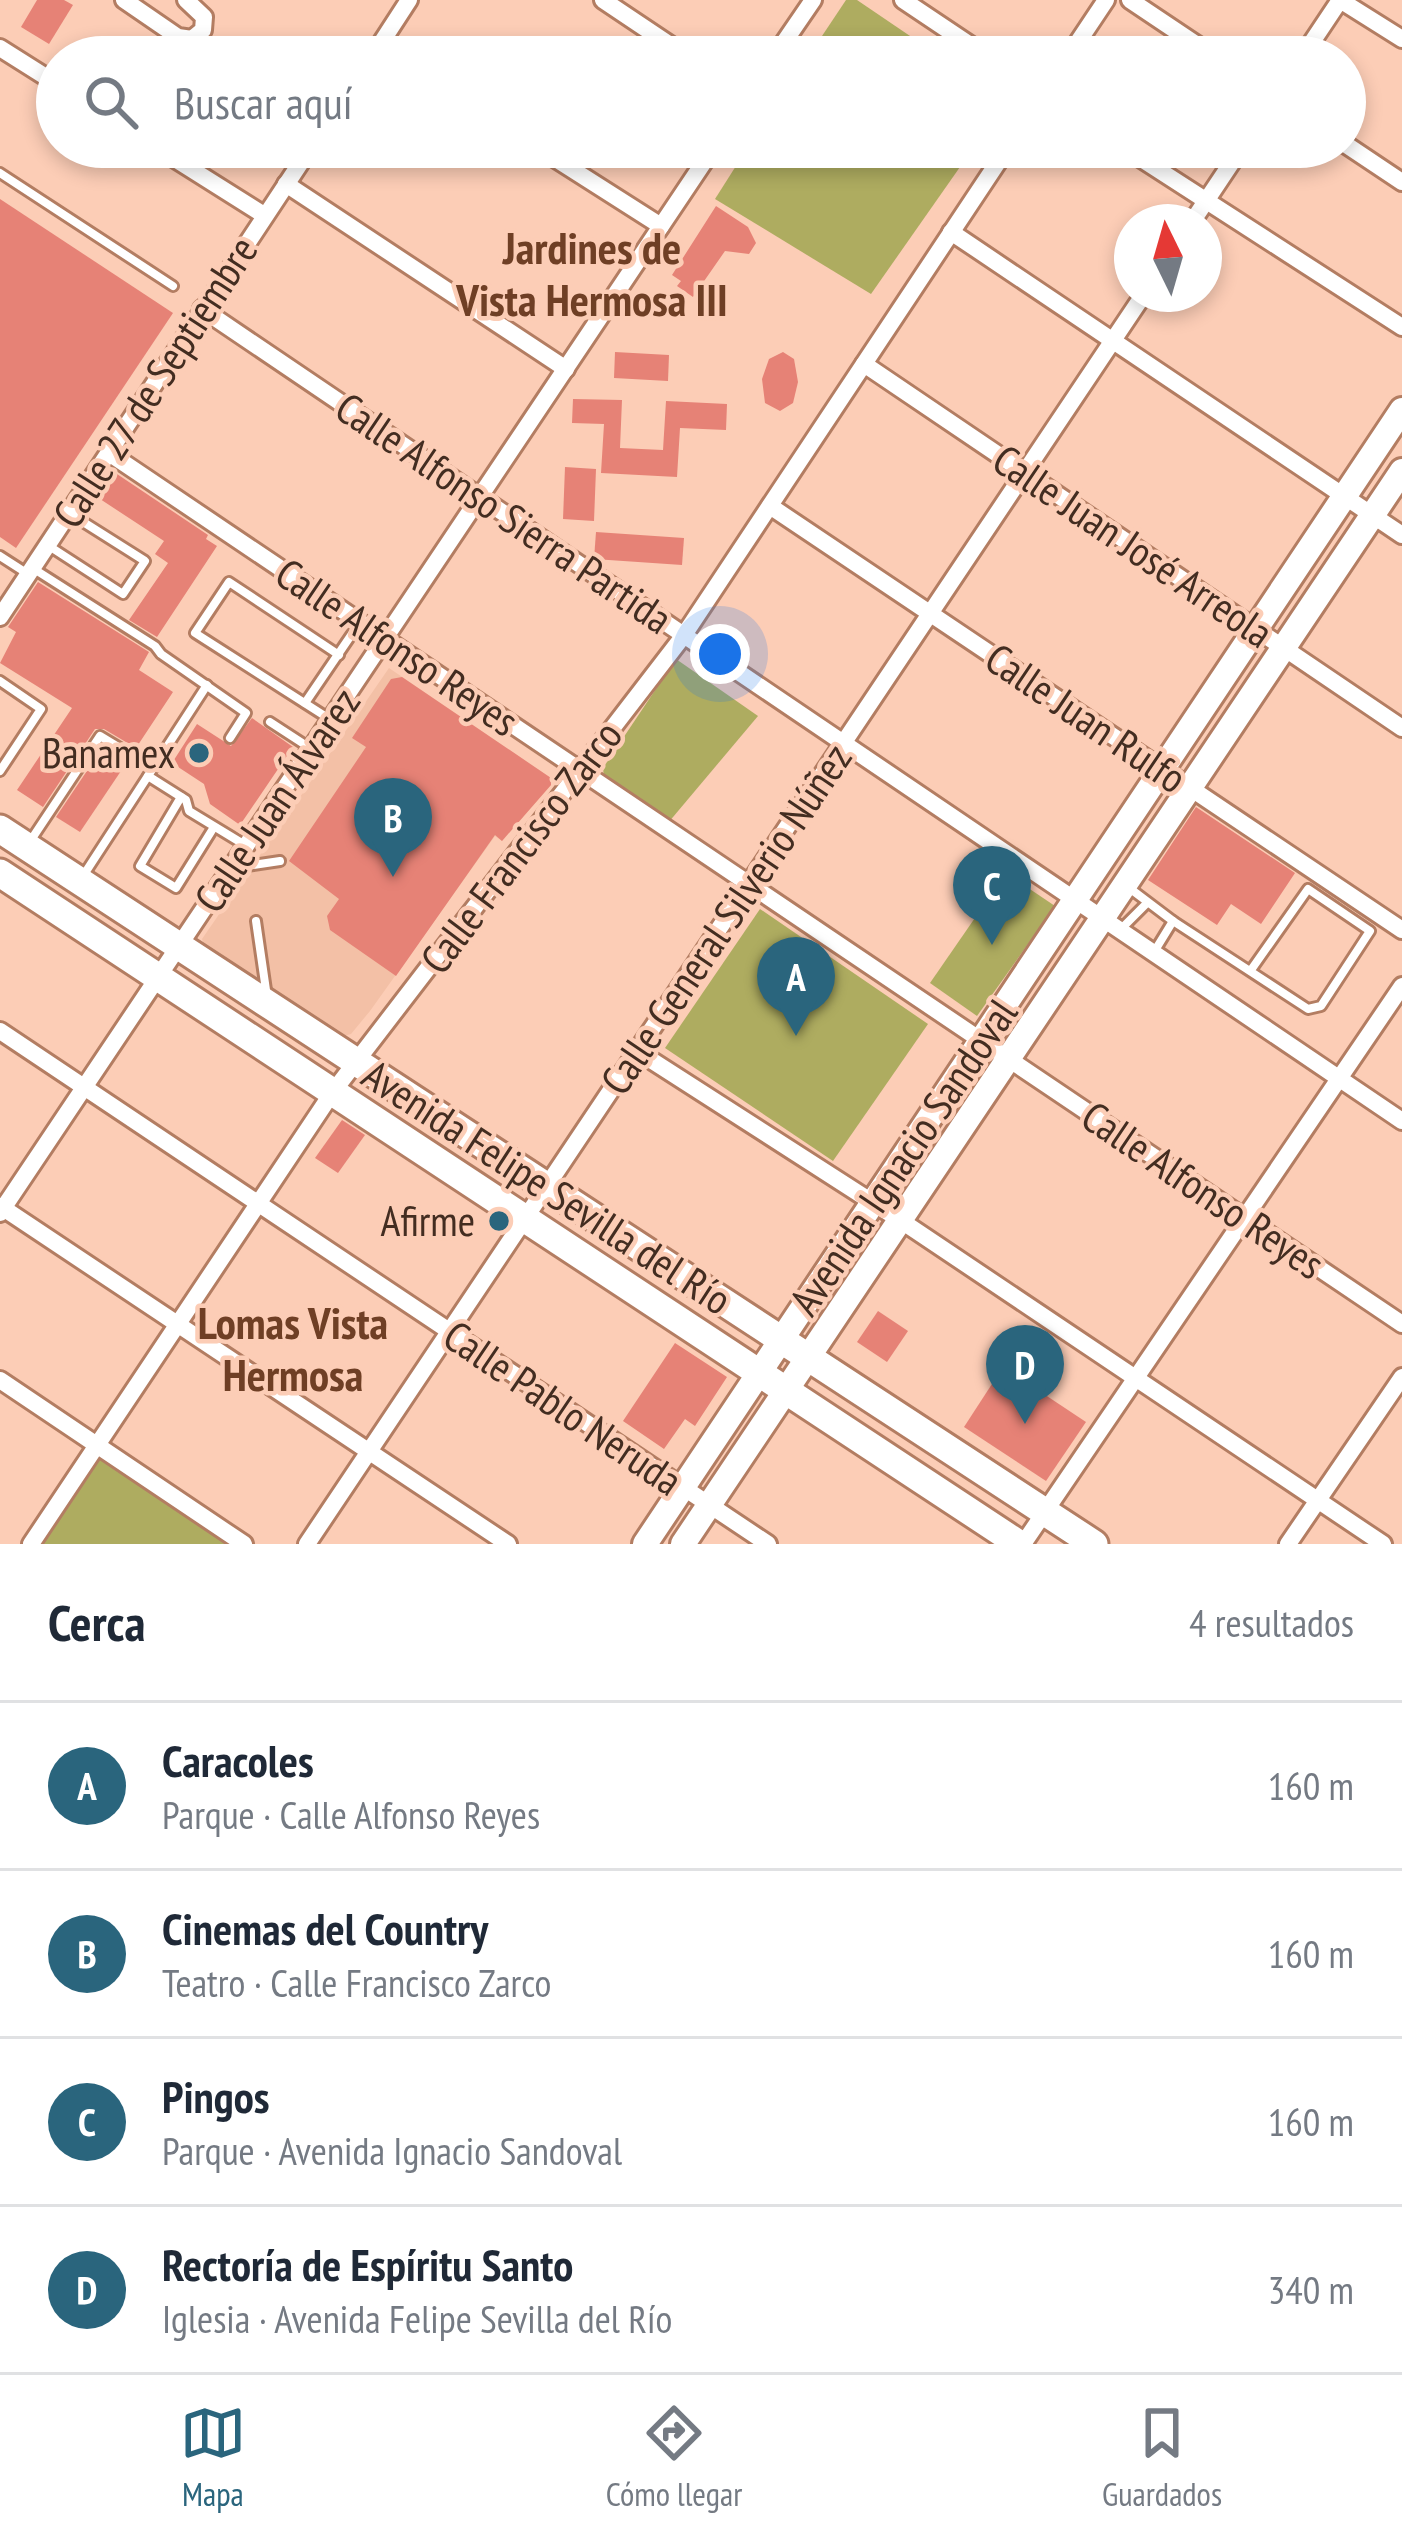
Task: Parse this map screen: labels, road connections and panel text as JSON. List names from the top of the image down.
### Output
{
  "streets": {
    "main road": ["Avenida Ignacio Sandoval", "Avenida Felipe Sevilla del Río"],
    "street": [
      "Calle 27 de Septiembre",
      "Calle Alfonso Sierra Partida",
      "Calle Juan José Arreola",
      "Calle Alfonso Reyes",
      "Calle Juan Rulfo",
      "Calle Juan Álvarez",
      "Calle Francisco Zarco",
      "Calle General Silverio Núñez",
      "Calle Pablo Neruda"
    ]
  },
  "crossings": [
    ["Calle 27 de Septiembre", "Calle Alfonso Sierra Partida"],
    ["Calle 27 de Septiembre", "Calle Alfonso Reyes"],
    ["Calle Alfonso Sierra Partida", "Calle Juan Álvarez"],
    ["Calle Alfonso Sierra Partida", "Calle Francisco Zarco"],
    ["Calle Alfonso Sierra Partida", "Calle General Silverio Núñez"],
    ["Calle Alfonso Sierra Partida", "Avenida Ignacio Sandoval"],
    ["Calle Juan José Arreola", "Calle Francisco Zarco"],
    ["Calle Juan José Arreola", "Calle General Silverio Núñez"],
    ["Calle Juan José Arreola", "Avenida Ignacio Sandoval"],
    ["Calle Alfonso Reyes", "Calle Juan Álvarez"],
    ["Calle Alfonso Reyes", "Calle Francisco Zarco"],
    ["Calle Alfonso Reyes", "Calle General Silverio Núñez"],
    ["Calle Alfonso Reyes", "Avenida Ignacio Sandoval"],
    ["Calle Juan Rulfo", "Calle Francisco Zarco"],
    ["Calle Juan Rulfo", "Calle General Silverio Núñez"],
    ["Calle Juan Rulfo", "Avenida Ignacio Sandoval"],
    ["Calle Juan Álvarez", "Avenida Felipe Sevilla del Río"],
    ["Calle Juan Álvarez", "Calle Pablo Neruda"],
    ["Calle Francisco Zarco", "Avenida Felipe Sevilla del Río"],
    ["Calle Francisco Zarco", "Calle Pablo Neruda"],
    ["Calle General Silverio Núñez", "Avenida Felipe Sevilla del Río"],
    ["Calle General Silverio Núñez", "Calle Pablo Neruda"],
    ["Avenida Ignacio Sandoval", "Avenida Felipe Sevilla del Río"],
    ["Avenida Ignacio Sandoval", "Calle Pablo Neruda"]
  ],
  "districts": ["Jardines de Vista Hermosa III", "Lomas Vista Hermosa"],
  "places": ["Banamex", "Afirme"],
  "north": "top",
  "page": {
    "search": "Buscar aquí",
    "pins": [
      "B",
      "C",
      "A",
      "D"
    ],
    "heading": ["Cerca", "4 resultados"],
    "list": [
      {
        "mark": "A",
        "name": "Caracoles",
        "note": "Parque · Calle Alfonso Reyes",
        "value": "160 m"
      },
      {
        "mark": "B",
        "name": "Cinemas del Country",
        "note": "Teatro · Calle Francisco Zarco",
        "value": "160 m"
      },
      {
        "mark": "C",
        "name": "Pingos",
        "note": "Parque · Avenida Ignacio Sandoval",
        "value": "160 m"
      },
      {
        "mark": "D",
        "name": "Rectoría de Espíritu Santo",
        "note": "Iglesia · Avenida Felipe Sevilla del Río",
        "value": "340 m"
      }
    ],
    "nav": ["Mapa", "Cómo llegar", "Guardados"]
  }
}
